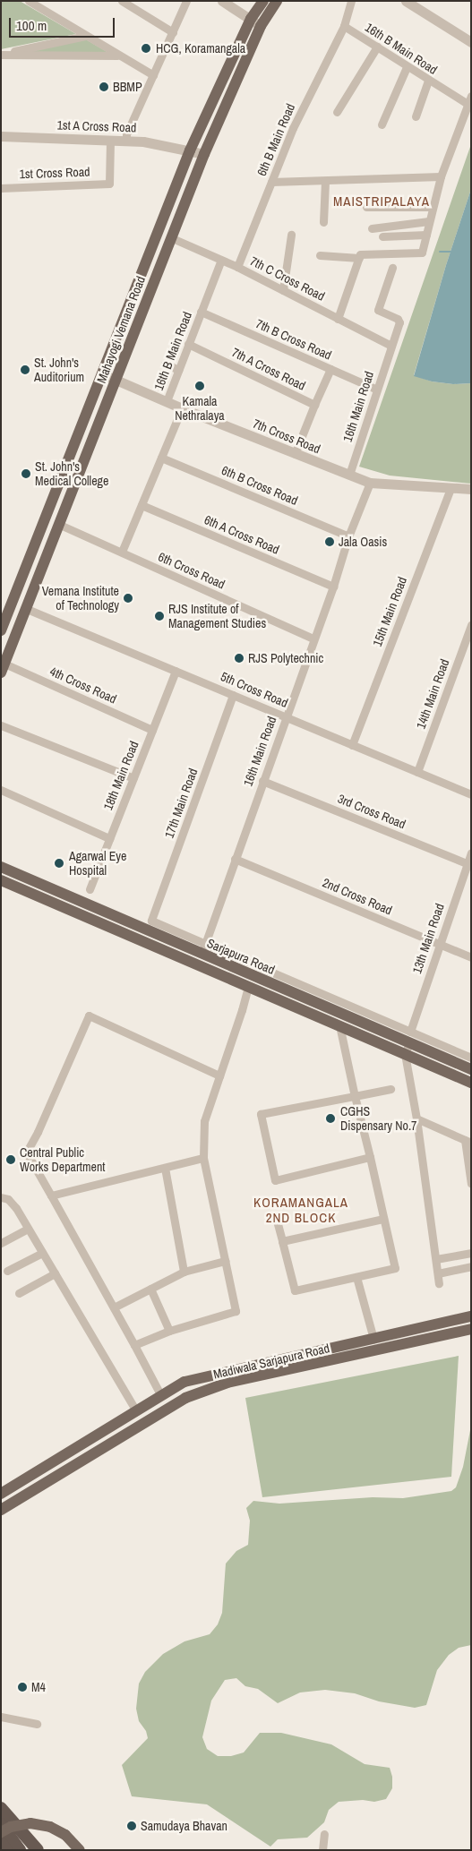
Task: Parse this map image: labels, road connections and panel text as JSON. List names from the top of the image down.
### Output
{
  "streets": {
    "main road": ["Mahayogi Vemana Road", "Sarjapura Road", "Madiwala Sarjapura Road"],
    "street": [
      "16th B Main Road",
      "1st A Cross Road",
      "6th B Main Road",
      "1st Cross Road",
      "7th C Cross Road",
      "7th B Cross Road",
      "7th A Cross Road",
      "16th Main Road",
      "7th Cross Road",
      "6th B Cross Road",
      "6th A Cross Road",
      "6th Cross Road",
      "15th Main Road",
      "4th Cross Road",
      "5th Cross Road",
      "14th Main Road",
      "18th Main Road",
      "17th Main Road",
      "3rd Cross Road",
      "2nd Cross Road",
      "13th Main Road"
    ]
  },
  "crossings": [
    ["16th B Main Road", "6th B Main Road"],
    ["16th B Main Road", "7th C Cross Road"],
    ["16th B Main Road", "7th B Cross Road"],
    ["16th B Main Road", "7th A Cross Road"],
    ["16th B Main Road", "7th Cross Road"],
    ["1st A Cross Road", "1st Cross Road"],
    ["1st A Cross Road", "Mahayogi Vemana Road"],
    ["6th B Main Road", "7th C Cross Road"],
    ["7th C Cross Road", "Mahayogi Vemana Road"],
    ["7th C Cross Road", "16th Main Road"],
    ["Mahayogi Vemana Road", "7th Cross Road"],
    ["Mahayogi Vemana Road", "6th Cross Road"],
    ["Mahayogi Vemana Road", "4th Cross Road"],
    ["Mahayogi Vemana Road", "5th Cross Road"],
    ["7th B Cross Road", "16th Main Road"],
    ["7th A Cross Road", "7th Cross Road"],
    ["16th Main Road", "7th Cross Road"],
    ["16th Main Road", "6th B Cross Road"],
    ["16th Main Road", "6th A Cross Road"],
    ["16th Main Road", "6th Cross Road"],
    ["16th Main Road", "5th Cross Road"],
    ["16th Main Road", "3rd Cross Road"],
    ["16th Main Road", "2nd Cross Road"],
    ["16th Main Road", "Sarjapura Road"],
    ["7th Cross Road", "15th Main Road"],
    ["15th Main Road", "5th Cross Road"],
    ["4th Cross Road", "18th Main Road"],
    ["5th Cross Road", "14th Main Road"],
    ["5th Cross Road", "18th Main Road"],
    ["5th Cross Road", "17th Main Road"],
    ["18th Main Road", "Sarjapura Road"],
    ["17th Main Road", "Sarjapura Road"],
    ["3rd Cross Road", "13th Main Road"],
    ["2nd Cross Road", "13th Main Road"],
    ["13th Main Road", "Sarjapura Road"]
  ],
  "districts": ["MAISTRIPALAYA", "KORAMANGALA 2ND BLOCK"],
  "places": [
    "HCG, Koramangala",
    "BBMP",
    "St. John's Auditorium",
    "Kamala Nethralaya",
    "St. John's Medical College",
    "Jala Oasis",
    "Vemana Institute of Technology",
    "RJS Institute of Management Studies",
    "RJS Polytechnic",
    "Agarwal Eye Hospital",
    "CGHS Dispensary No.7",
    "Central Public Works Department",
    "M4",
    "Samudaya Bhavan"
  ],
  "scale_bar": "100 m"
}
